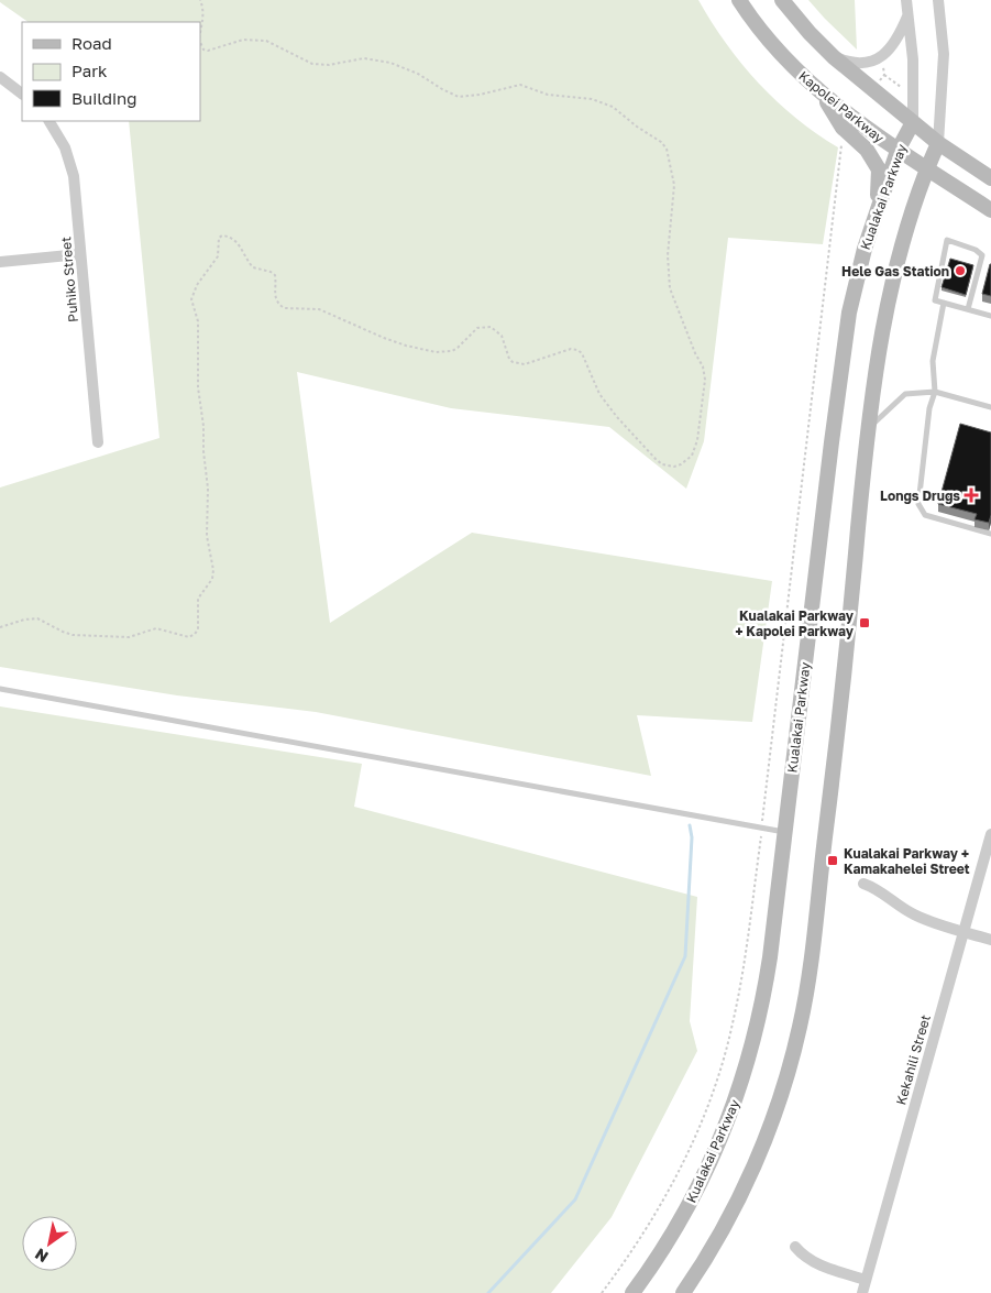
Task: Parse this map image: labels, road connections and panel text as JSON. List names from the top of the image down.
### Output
{
  "streets": {
    "main road": ["Kapolei Parkway", "Kualakai Parkway"],
    "street": ["Puhiko Street", "Kekahili Street"]
  },
  "crossings": [
    ["Kapolei Parkway", "Kualakai Parkway"]
  ],
  "places": {
    "other": ["Hele Gas Station"],
    "health": ["Longs Drugs"],
    "transit": ["Kualakai Parkway + Kapolei Parkway", "Kualakai Parkway + Kamakahelei Street"]
  },
  "legend": ["Road", "Park", "Building"],
  "north": "bottom left"
}
